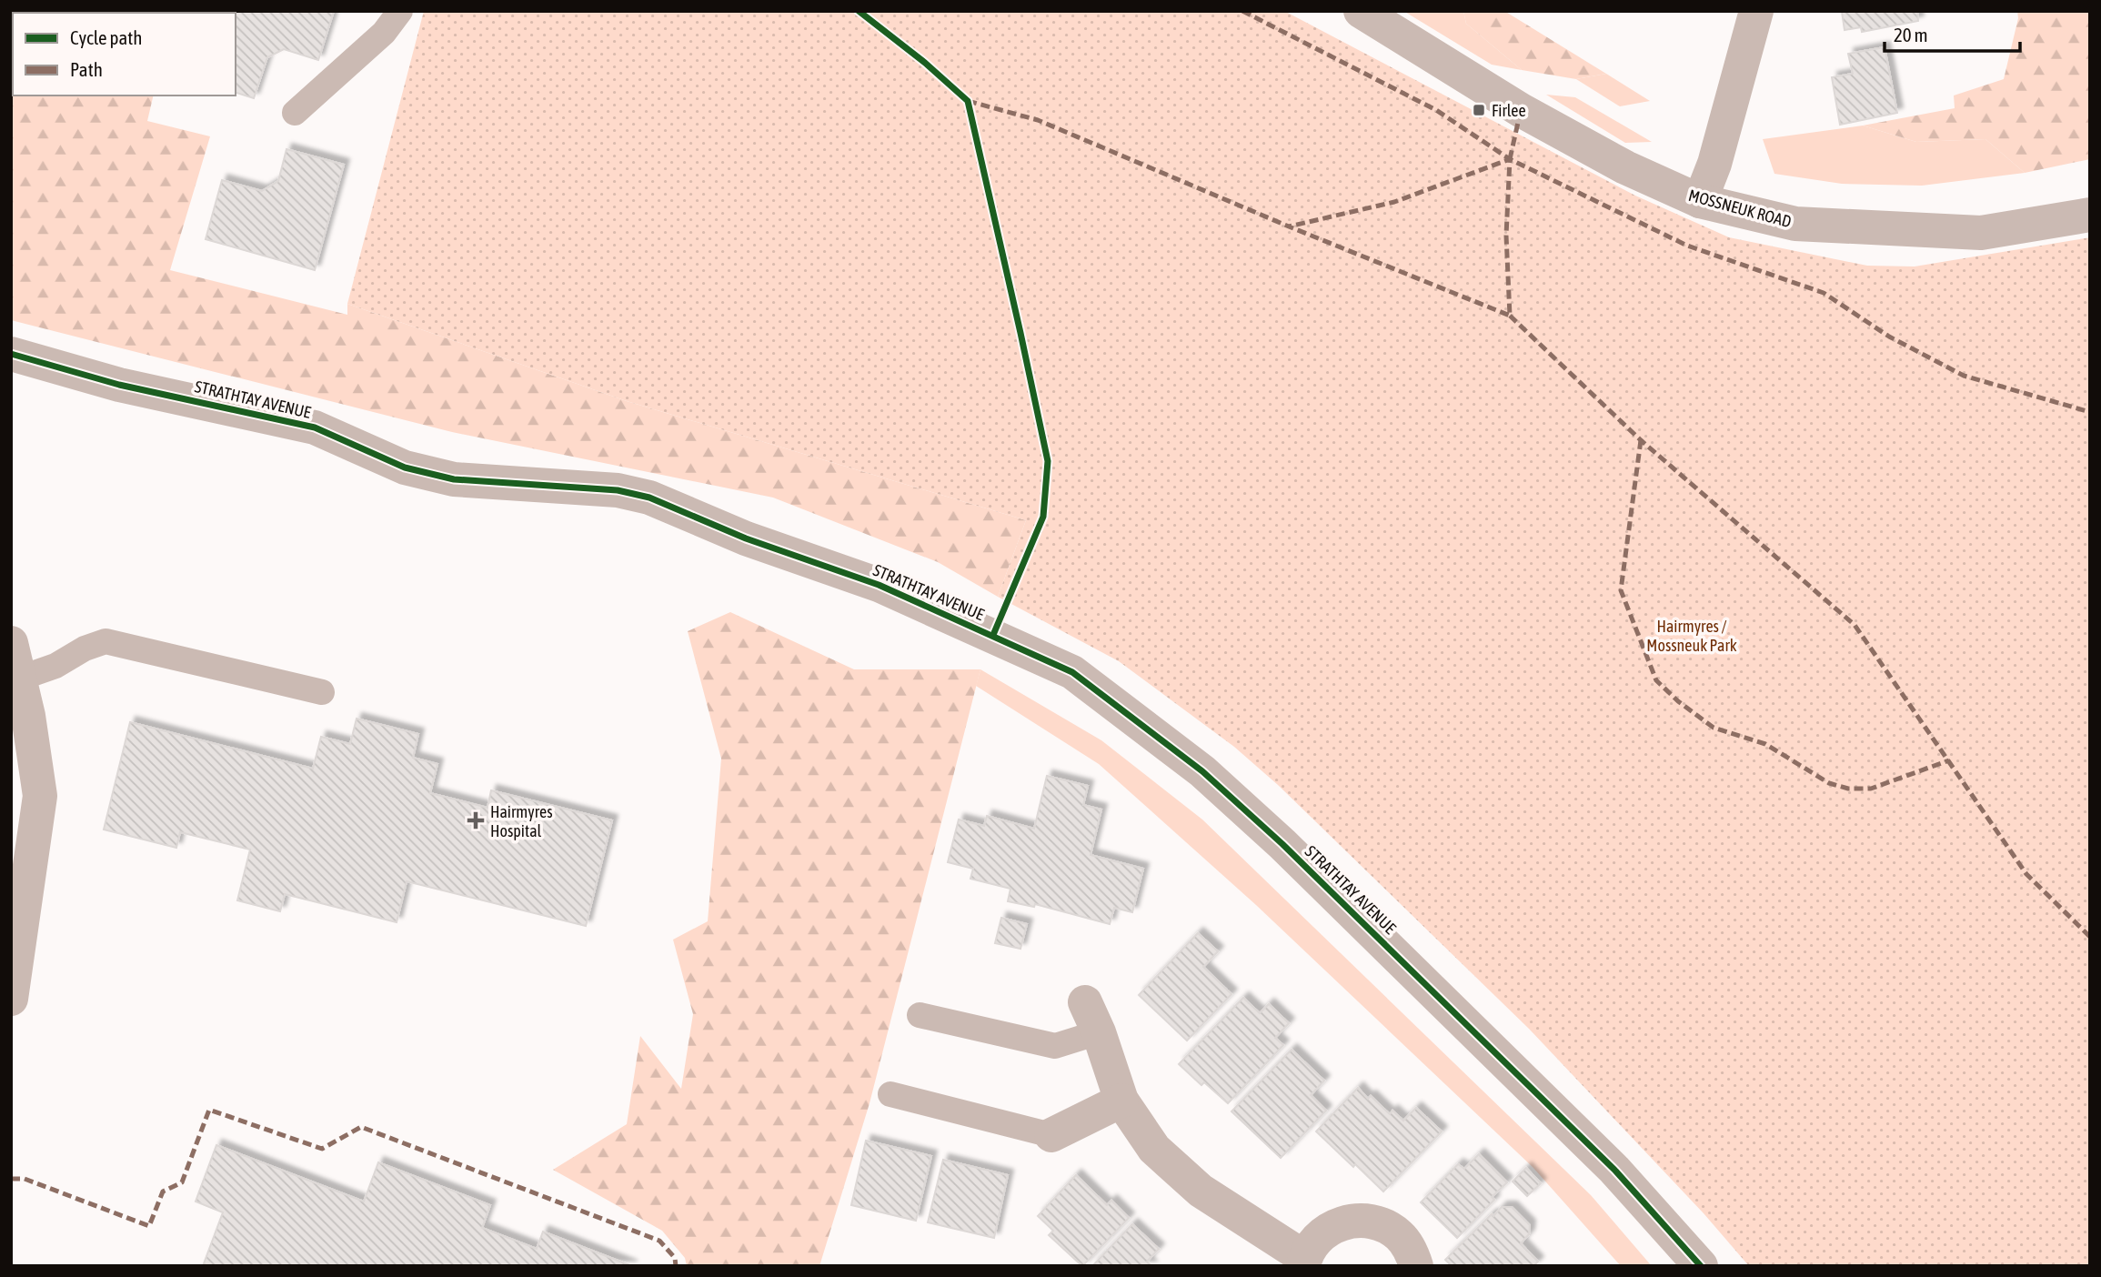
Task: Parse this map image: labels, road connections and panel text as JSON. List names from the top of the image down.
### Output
{
  "streets": {
    "street": ["MOSSNEUK ROAD", "STRATHTAY AVENUE"]
  },
  "parks": ["Hairmyres / Mossneuk Park"],
  "places": {
    "transit": ["Firlee"],
    "health": ["Hairmyres Hospital"]
  },
  "legend": ["Cycle path", "Path"],
  "scale_bar": "20 m"
}
